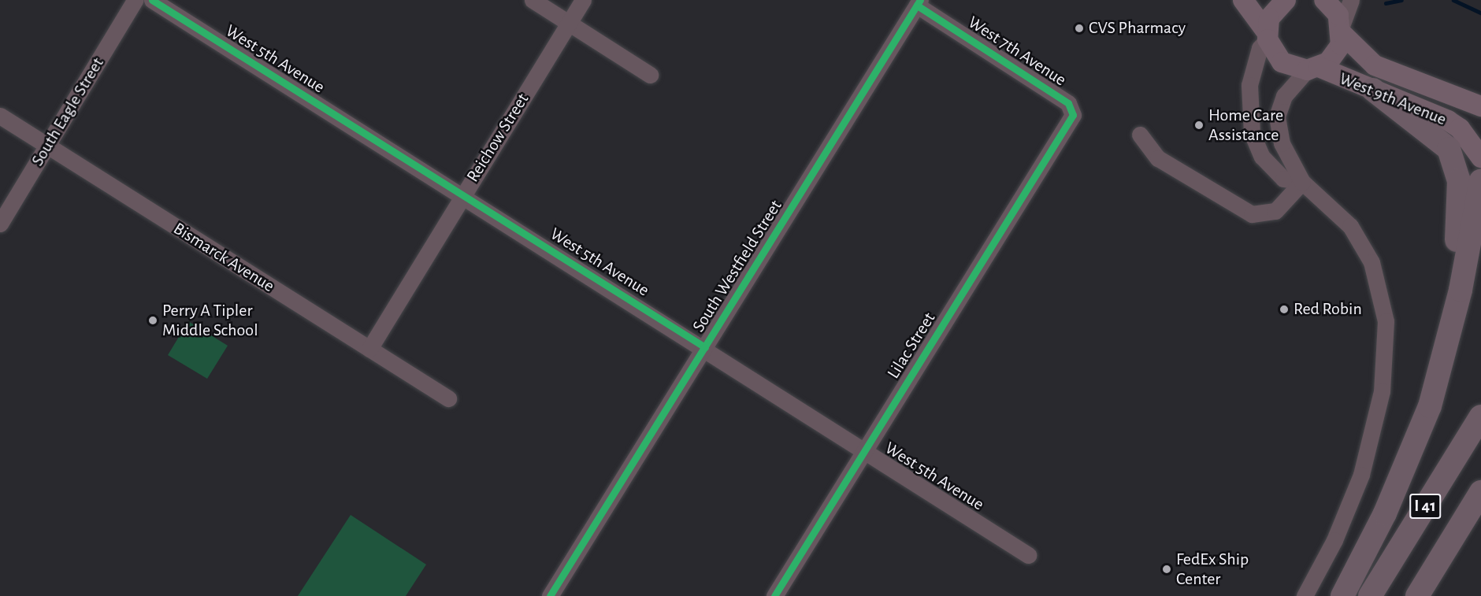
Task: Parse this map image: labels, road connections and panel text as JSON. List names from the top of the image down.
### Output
{
  "streets": {
    "highway": ["I 41"],
    "main road": ["West 9th Avenue"],
    "street": [
      "West 7th Avenue",
      "West 5th Avenue",
      "South Eagle Street",
      "Reichow Street",
      "Bismarck Avenue",
      "South Westfield Street",
      "Lilac Street"
    ]
  },
  "crossings": [
    ["West 7th Avenue", "South Westfield Street"],
    ["West 7th Avenue", "Lilac Street"],
    ["West 5th Avenue", "Reichow Street"],
    ["West 5th Avenue", "South Westfield Street"],
    ["West 5th Avenue", "Lilac Street"],
    ["South Eagle Street", "Bismarck Avenue"],
    ["Reichow Street", "Bismarck Avenue"]
  ],
  "places": [
    "CVS Pharmacy",
    "Home Care Assistance",
    "Red Robin",
    "Perry A Tipler Middle School",
    "FedEx Ship Center"
  ]
}
